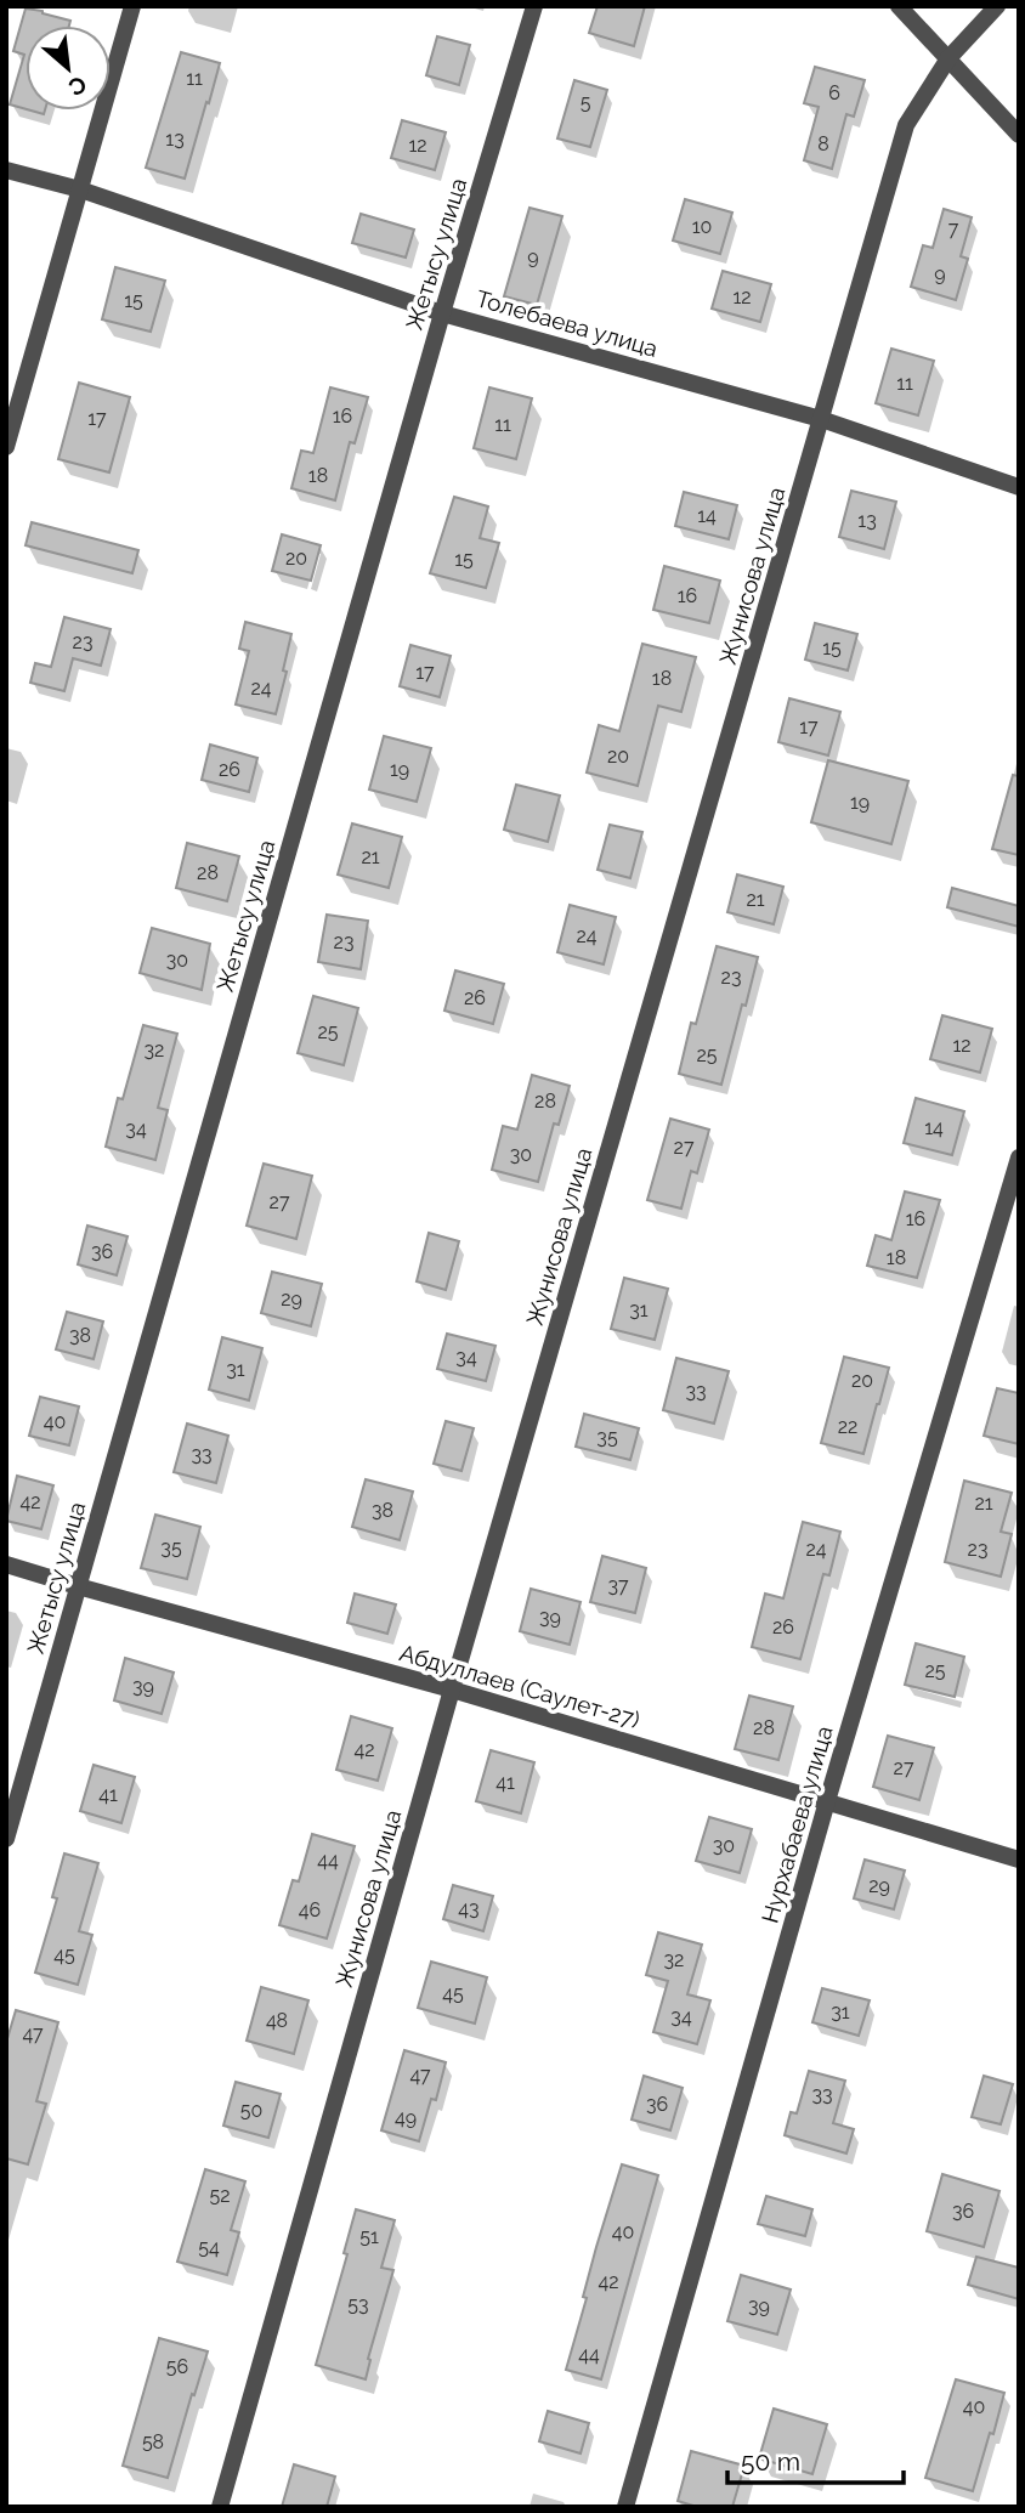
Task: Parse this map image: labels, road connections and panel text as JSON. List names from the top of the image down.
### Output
{
  "streets": {
    "street": [
      "Жетысу улица",
      "Толебаева улица",
      "Жунисова улица",
      "Абдуллаев (Саулет-27)",
      "Нурхабаева улица"
    ]
  },
  "crossings": [
    ["Жетысу улица", "Толебаева улица"],
    ["Жетысу улица", "Абдуллаев (Саулет-27)"],
    ["Толебаева улица", "Жунисова улица"],
    ["Жунисова улица", "Абдуллаев (Саулет-27)"],
    ["Абдуллаев (Саулет-27)", "Нурхабаева улица"]
  ],
  "house_numbers": [
    "11",
    "6",
    "5",
    "13",
    "8",
    "12",
    "10",
    "7",
    "9",
    "9",
    "12",
    "15",
    "11",
    "16",
    "17",
    "11",
    "18",
    "14",
    "13",
    "20",
    "15",
    "16",
    "23",
    "15",
    "17",
    "18",
    "24",
    "17",
    "20",
    "26",
    "19",
    "19",
    "21",
    "28",
    "21",
    "24",
    "23",
    "30",
    "23",
    "26",
    "25",
    "12",
    "32",
    "25",
    "28",
    "14",
    "34",
    "27",
    "30",
    "27",
    "16",
    "36",
    "18",
    "29",
    "31",
    "38",
    "34",
    "31",
    "20",
    "33",
    "40",
    "22",
    "35",
    "33",
    "42",
    "21",
    "38",
    "35",
    "24",
    "23",
    "37",
    "39",
    "26",
    "25",
    "39",
    "28",
    "42",
    "27",
    "41",
    "41",
    "30",
    "44",
    "29",
    "43",
    "46",
    "45",
    "32",
    "45",
    "31",
    "34",
    "48",
    "47",
    "47",
    "33",
    "36",
    "50",
    "49",
    "52",
    "36",
    "40",
    "51",
    "54",
    "42",
    "53",
    "39",
    "44",
    "56",
    "40",
    "58"
  ],
  "scale_bar": "50 m",
  "north": "bottom right"
}
